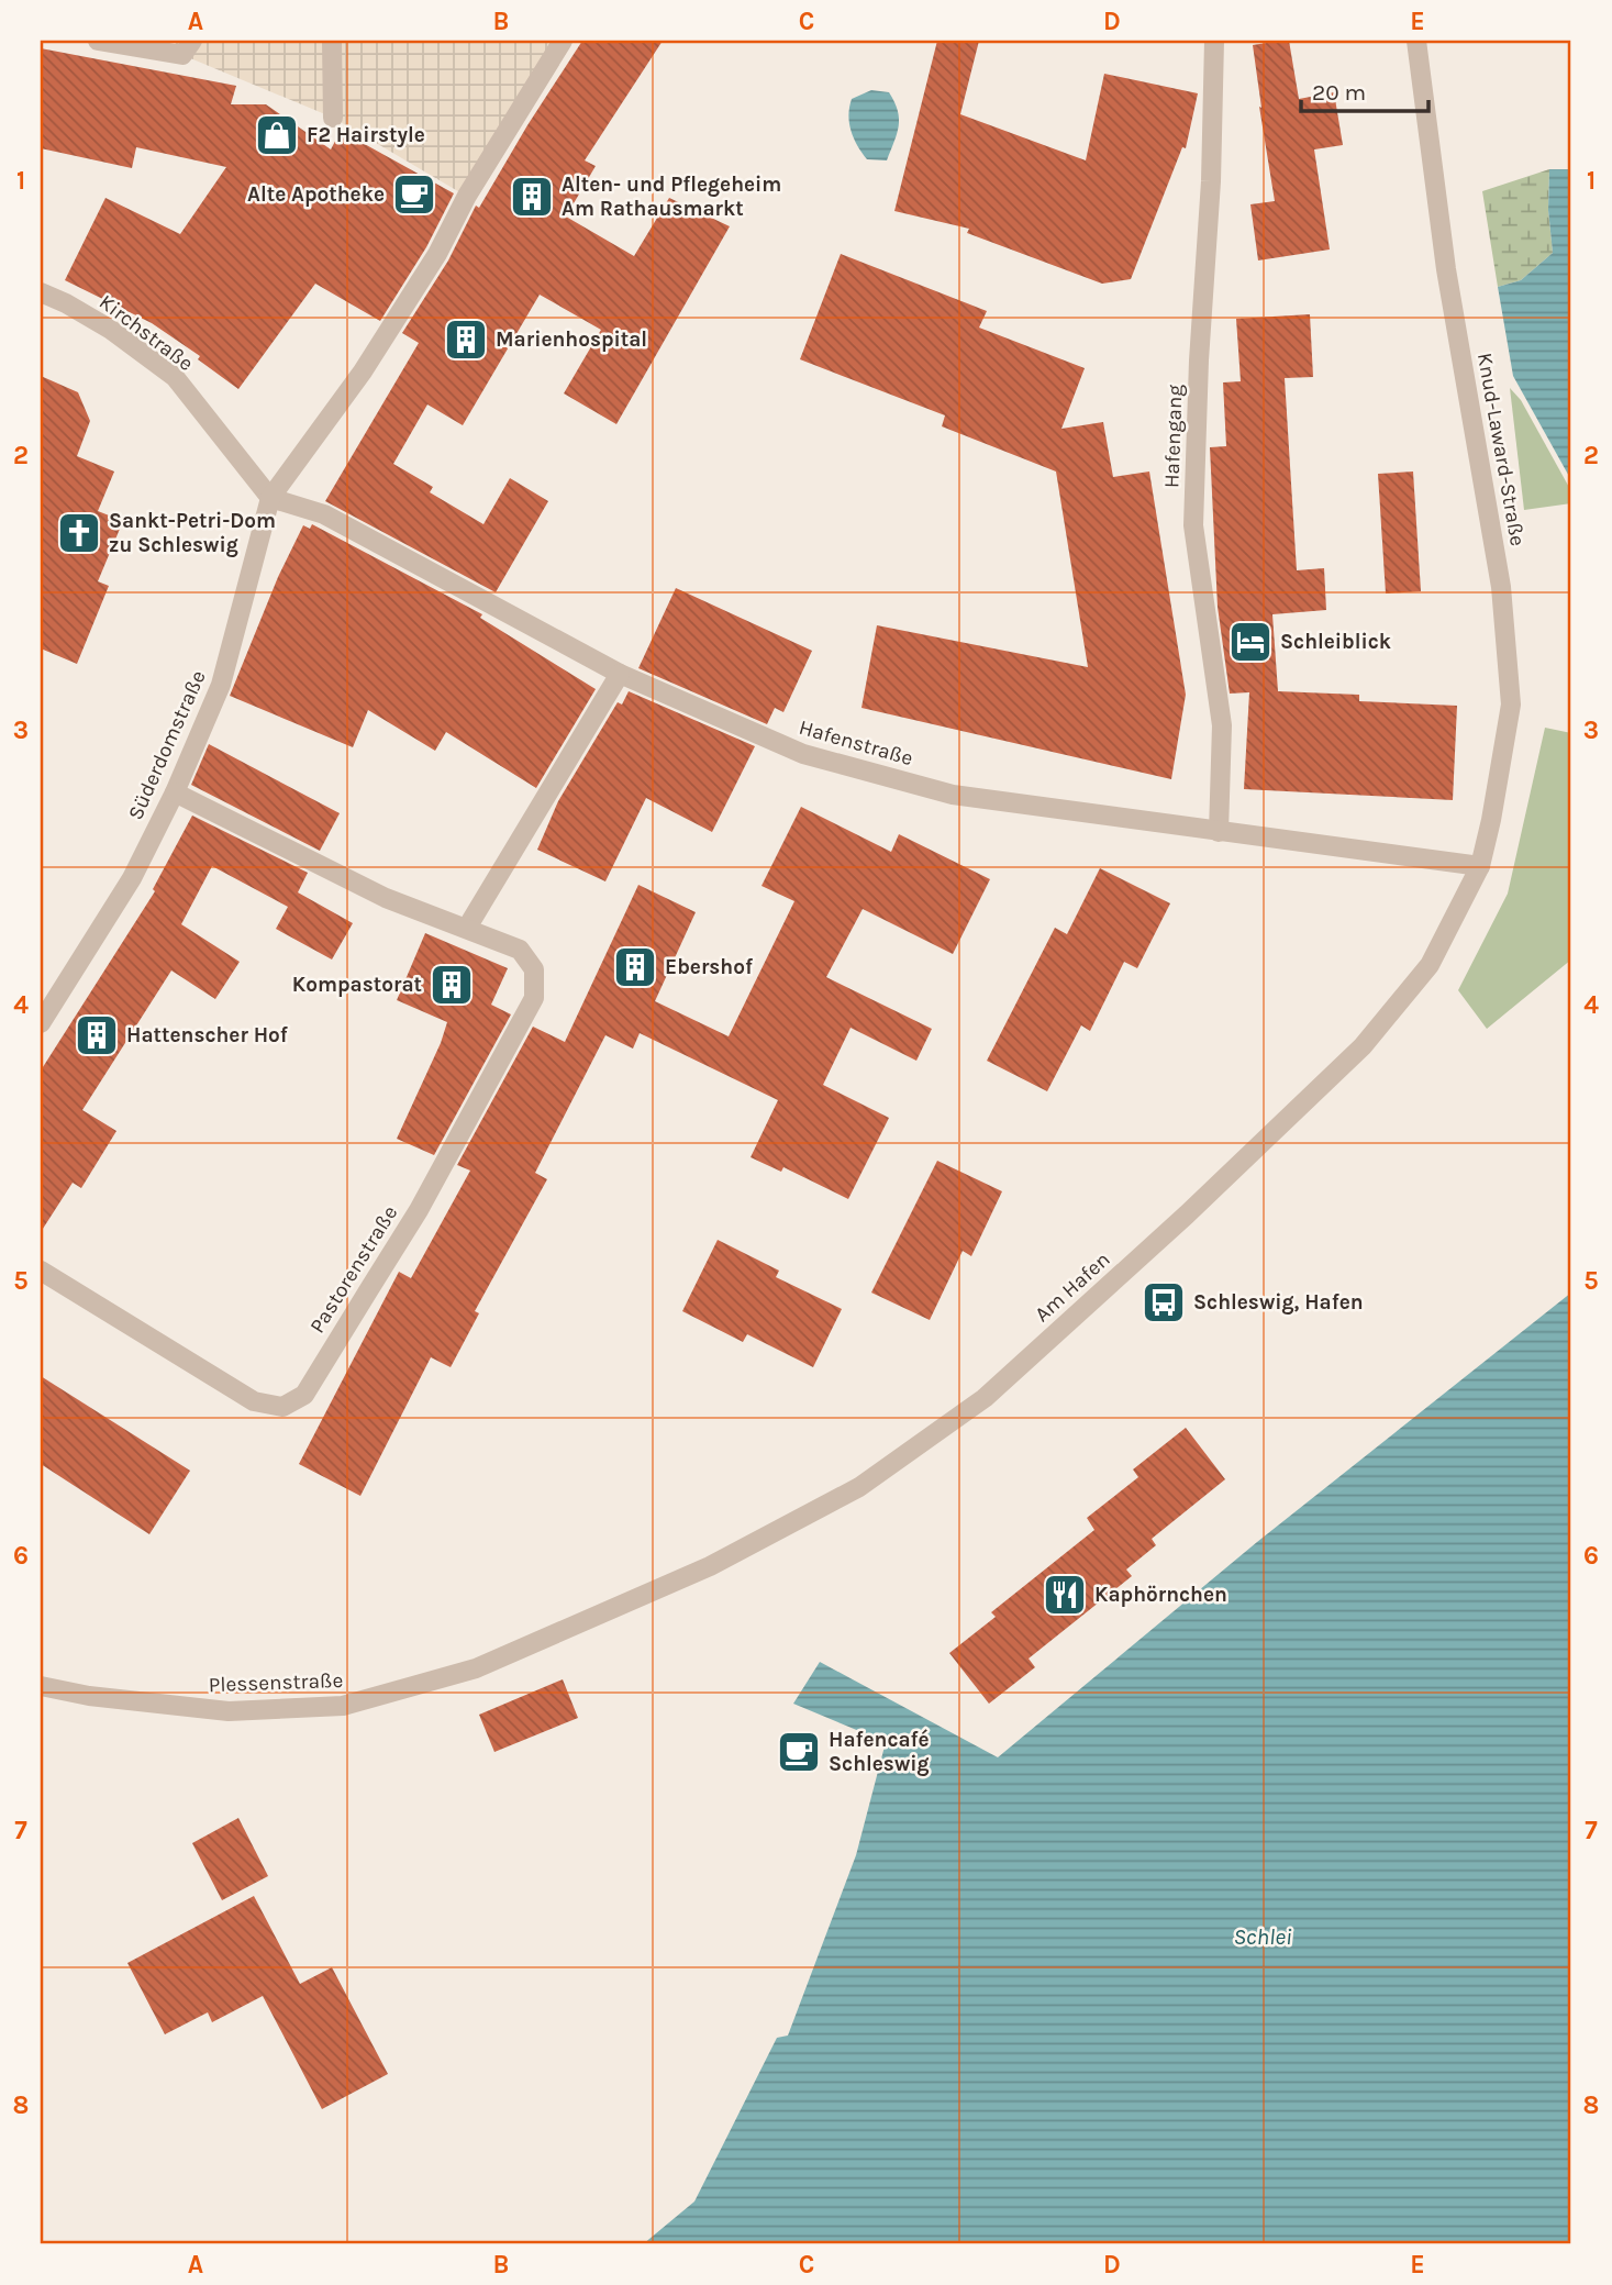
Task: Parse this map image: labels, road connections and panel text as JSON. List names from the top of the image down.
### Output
{
  "streets": {
    "street": [
      "Kirchstraße",
      "Hafengang",
      "Knud-Laward-Straße",
      "Hafenstraße",
      "Süderdomstraße",
      "Pastorenstraße",
      "Am Hafen",
      "Plessenstraße"
    ]
  },
  "crossings": [
    ["Kirchstraße", "Hafenstraße"],
    ["Kirchstraße", "Süderdomstraße"],
    ["Hafengang", "Hafenstraße"],
    ["Knud-Laward-Straße", "Hafenstraße"],
    ["Knud-Laward-Straße", "Am Hafen"],
    ["Hafenstraße", "Süderdomstraße"],
    ["Hafenstraße", "Am Hafen"],
    ["Süderdomstraße", "Pastorenstraße"],
    ["Am Hafen", "Plessenstraße"]
  ],
  "water": ["Schlei"],
  "places": {
    "shop": ["F2 Hairstyle"],
    "cafe": ["Alte Apotheke", "Hafencafé Schleswig"],
    "building": [
      "Alten- und Pflegeheim Am Rathausmarkt",
      "Marienhospital",
      "Ebershof",
      "Kompastorat",
      "Hattenscher Hof"
    ],
    "church": ["Sankt-Petri-Dom zu Schleswig"],
    "hotel": ["Schleiblick"],
    "bus stop": ["Schleswig, Hafen"],
    "restaurant": ["Kaphörnchen"]
  },
  "scale_bar": "20 m",
  "grid": {
    "columns": [
      "A",
      "B",
      "C",
      "D",
      "E"
    ],
    "rows": [
      "1",
      "2",
      "3",
      "4",
      "5",
      "6",
      "7",
      "8"
    ]
  }
}
